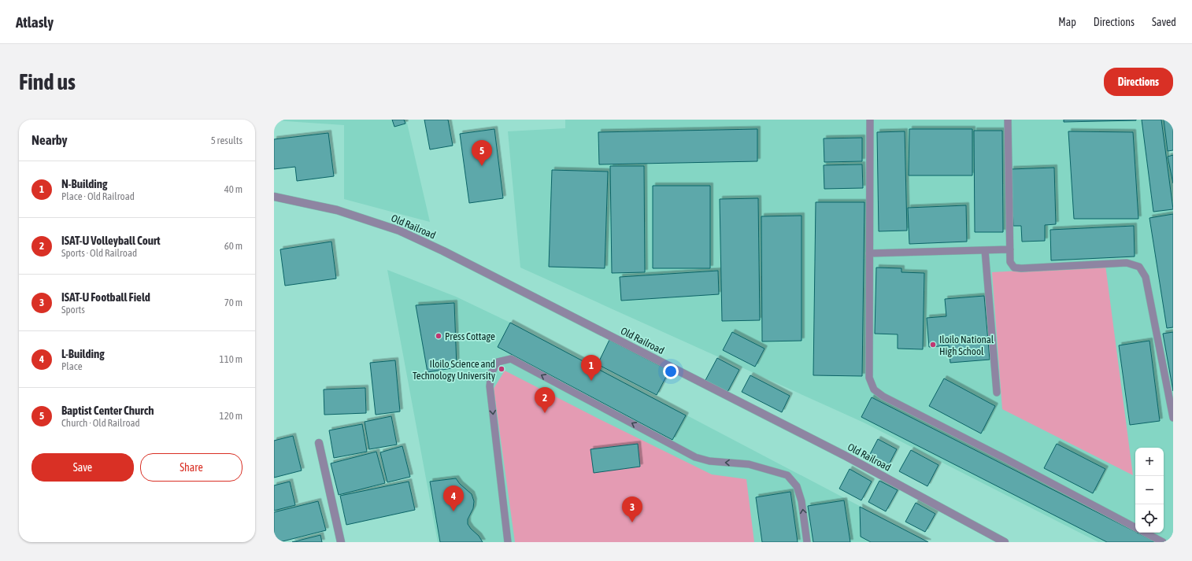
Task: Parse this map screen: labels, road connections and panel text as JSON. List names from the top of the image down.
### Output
{
  "streets": {
    "street": ["Old Railroad"]
  },
  "places": ["Press Cottage", "Iloilo National High School", "Iloilo Science and Technology University"],
  "page": {
    "header": "Atlasly",
    "nav": ["Map", "Directions", "Saved"],
    "buttons": [
      "Directions",
      ["Save", "Share"]
    ],
    "title": "Find us",
    "heading": ["Nearby", "5 results"],
    "pins": [
      "5",
      "1",
      "2",
      "4",
      "3"
    ],
    "list": [
      {
        "mark": "1",
        "name": "N-Building",
        "note": "Place · Old Railroad",
        "value": "40 m"
      },
      {
        "mark": "2",
        "name": "ISAT-U Volleyball Court",
        "note": "Sports · Old Railroad",
        "value": "60 m"
      },
      {
        "mark": "3",
        "name": "ISAT-U Football Field",
        "note": "Sports",
        "value": "70 m"
      },
      {
        "mark": "4",
        "name": "L-Building",
        "note": "Place",
        "value": "110 m"
      },
      {
        "mark": "5",
        "name": "Baptist Center Church",
        "note": "Church · Old Railroad",
        "value": "120 m"
      }
    ],
    "map_buttons": ["+", "−"]
  }
}
